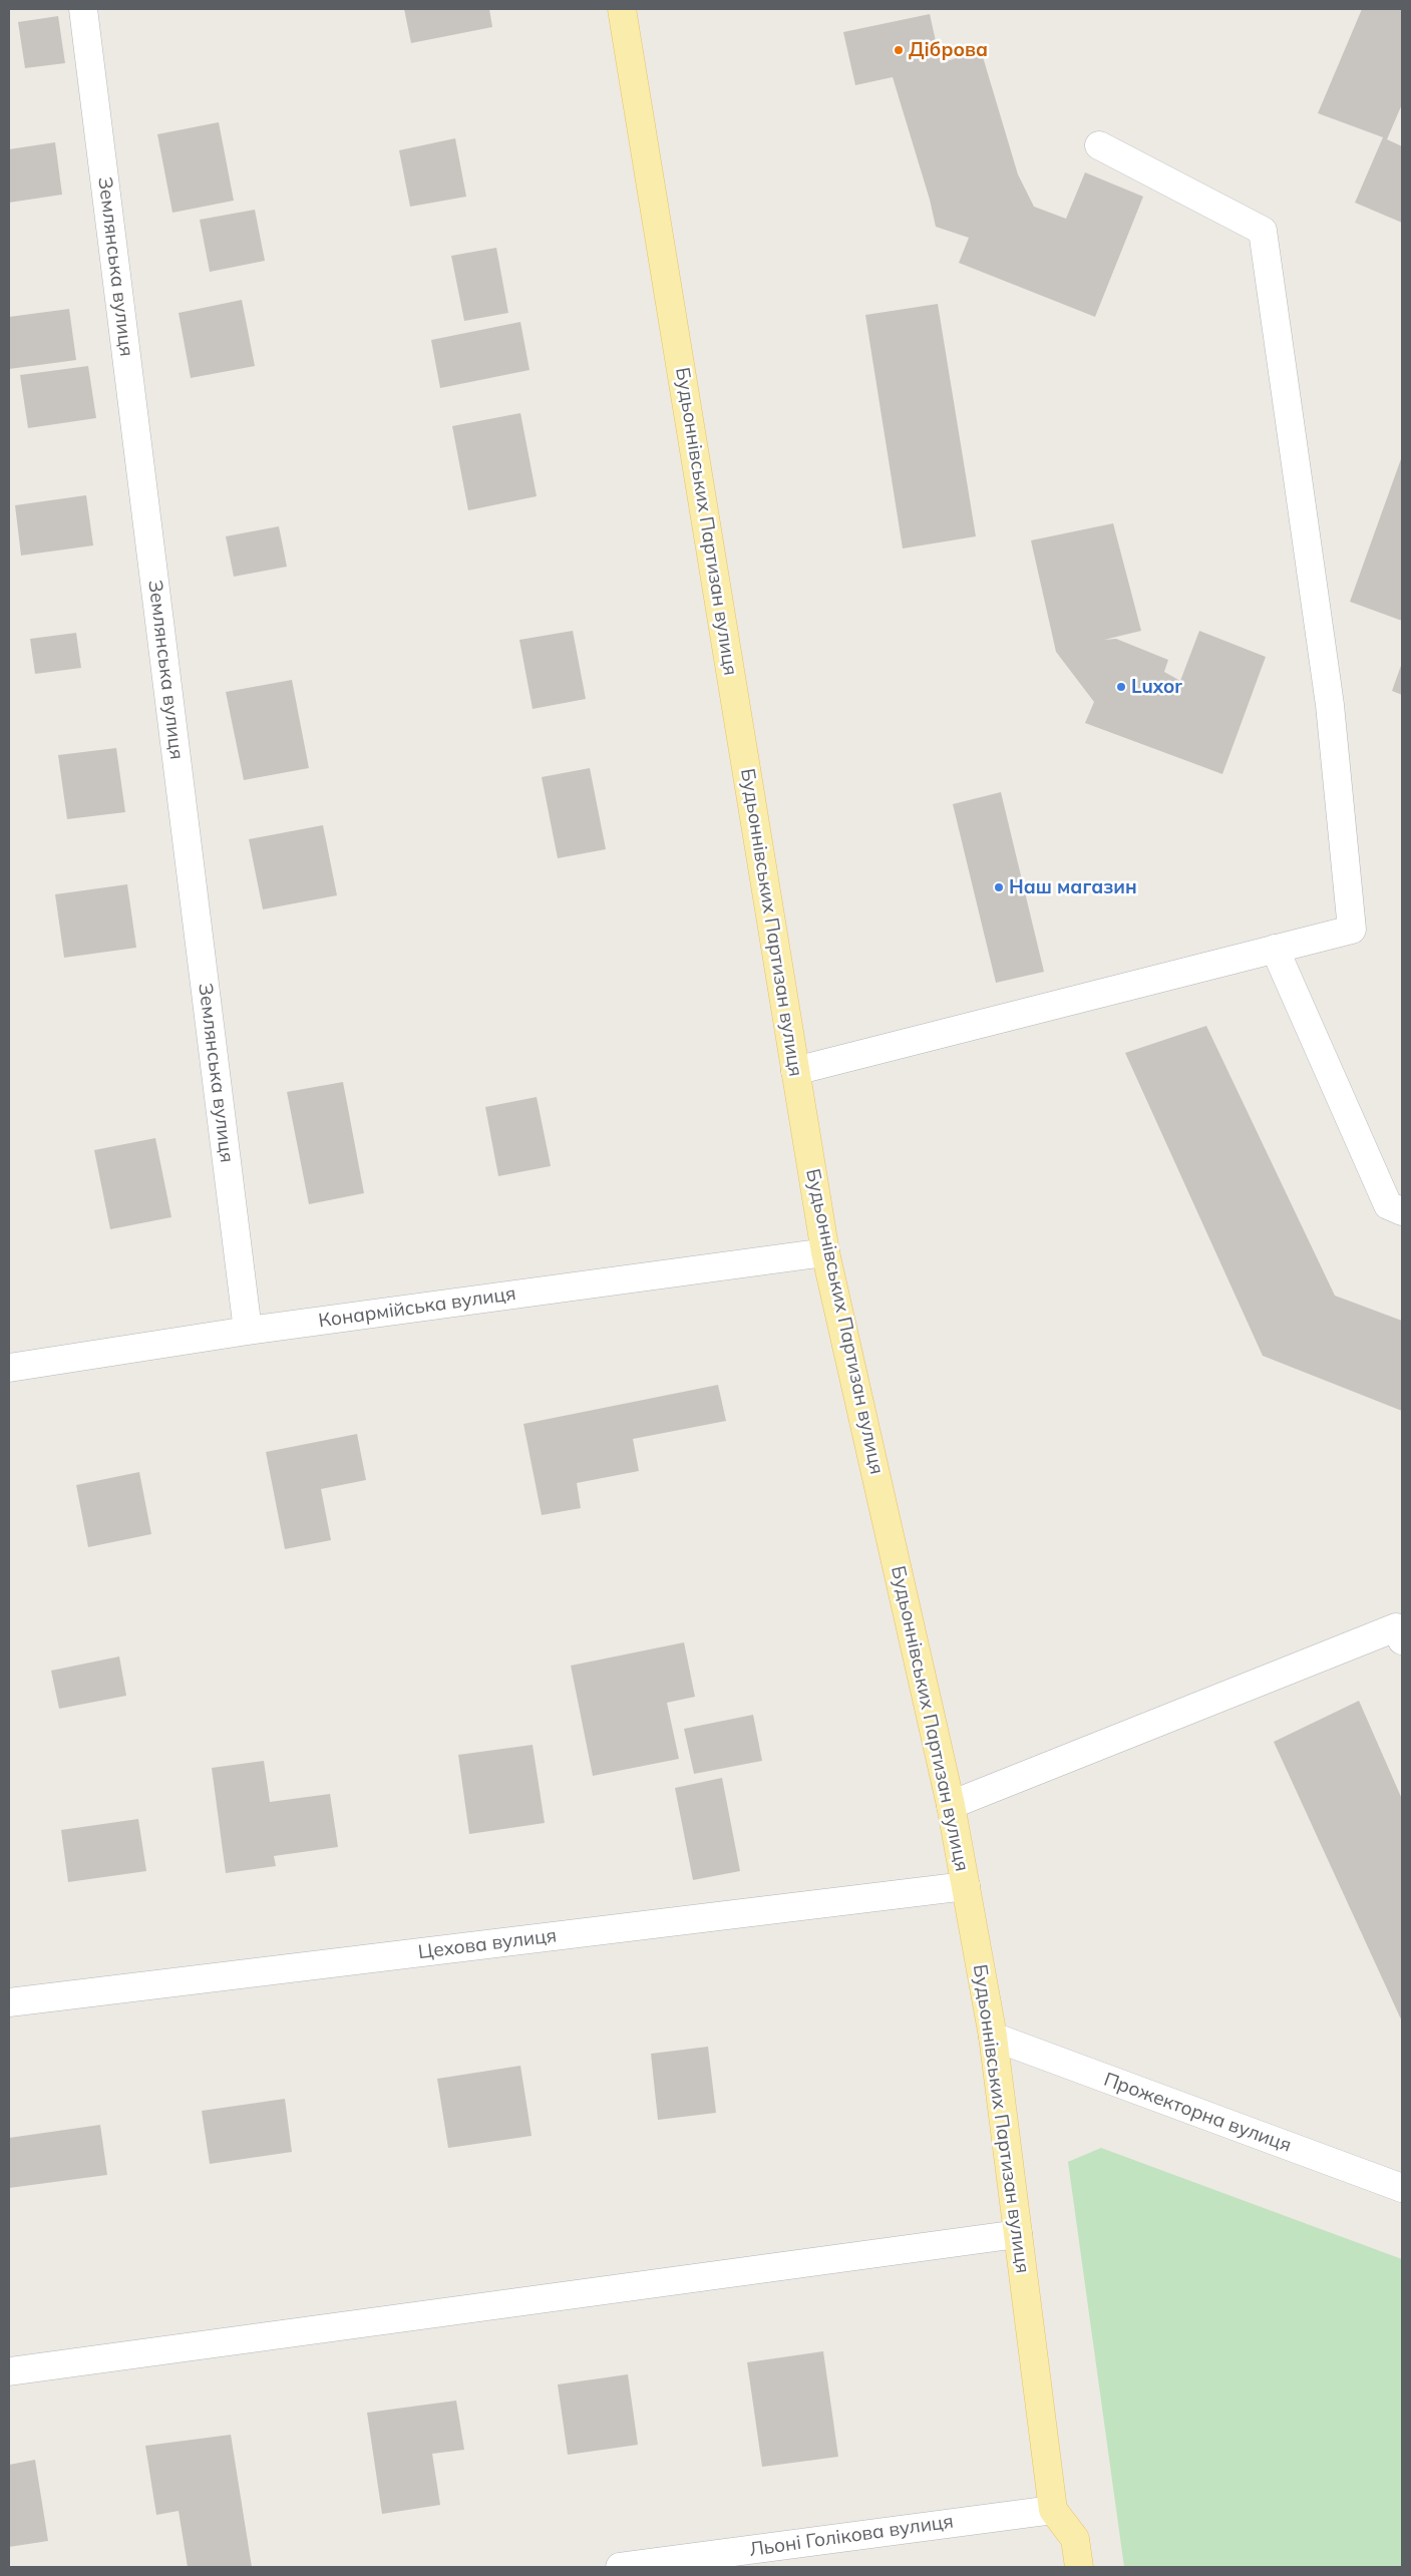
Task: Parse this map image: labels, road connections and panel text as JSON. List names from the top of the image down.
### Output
{
  "streets": {
    "main road": ["Будьоннівських Партизан вулиця"],
    "street": [
      "Землянська вулиця",
      "Конармійська вулиця",
      "Цехова вулиця",
      "Прожекторна вулиця",
      "Льоні Голікова вулиця"
    ]
  },
  "crossings": [
    ["Землянська вулиця", "Конармійська вулиця"],
    ["Будьоннівських Партизан вулиця", "Конармійська вулиця"],
    ["Будьоннівських Партизан вулиця", "Цехова вулиця"],
    ["Будьоннівських Партизан вулиця", "Прожекторна вулиця"],
    ["Будьоннівських Партизан вулиця", "Льоні Голікова вулиця"]
  ],
  "places": ["Діброва", "Luxor", "Наш магазин"]
}
